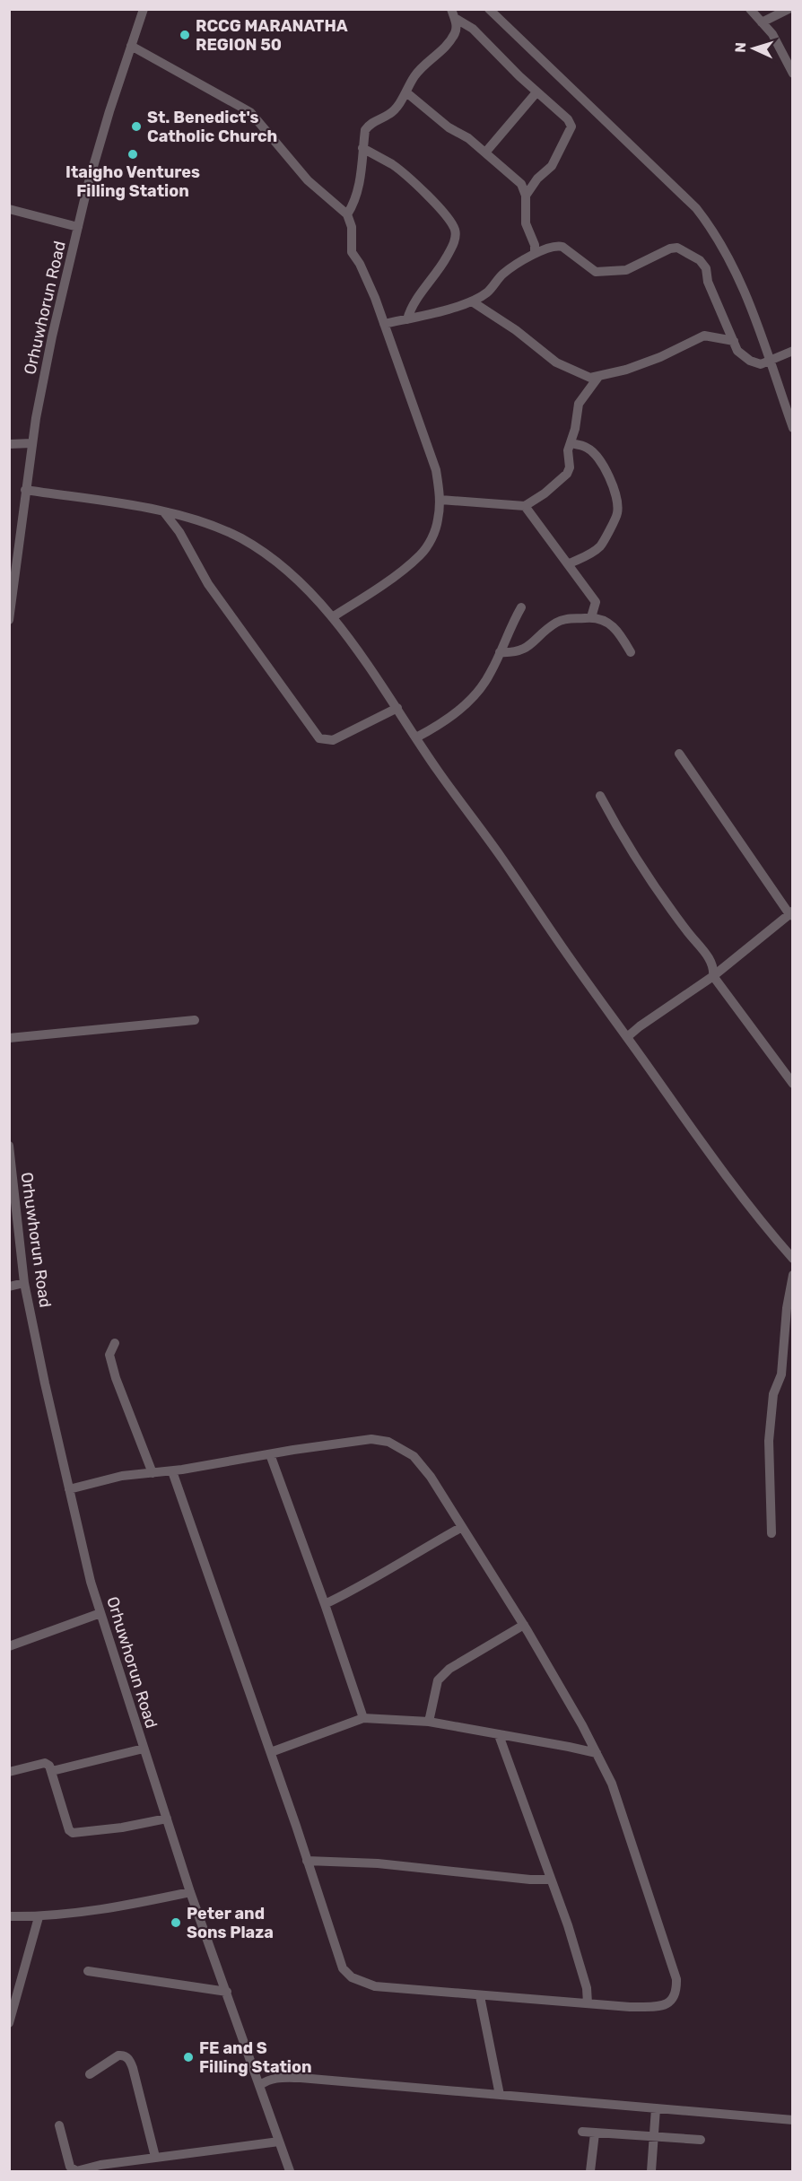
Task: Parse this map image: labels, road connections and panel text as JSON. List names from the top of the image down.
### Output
{
  "streets": {
    "street": ["Orhuwhorun Road"]
  },
  "places": [
    "RCCG MARANATHA REGION 50",
    "St. Benedict's Catholic Church",
    "Itaigho Ventures Filling Station",
    "Peter and Sons Plaza",
    "FE and S Filling Station"
  ],
  "north": "left"
}
